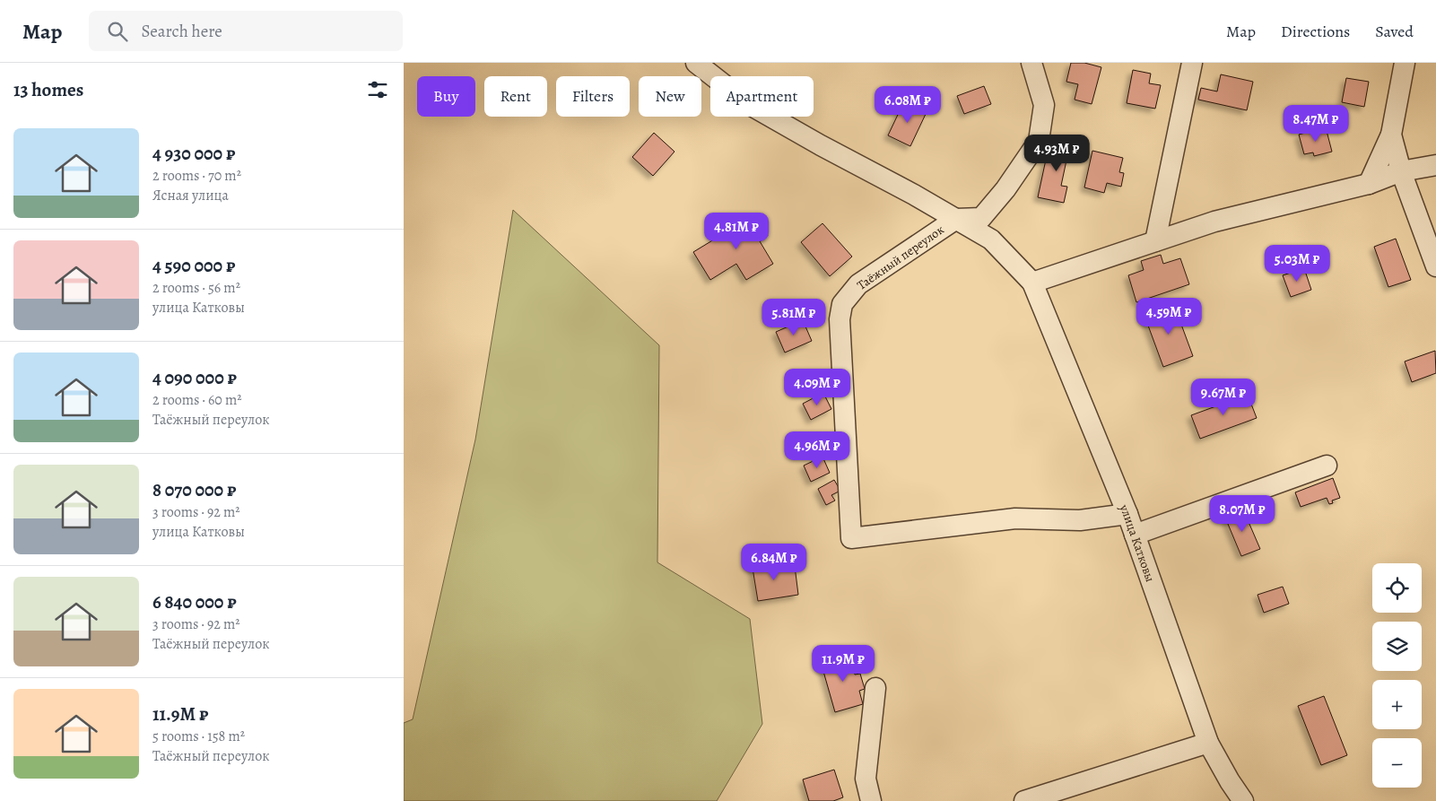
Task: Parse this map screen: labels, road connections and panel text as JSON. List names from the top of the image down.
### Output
{
  "streets": {
    "street": ["Таёжный переулок", "улица Катковы"]
  },
  "crossings": [
    ["Таёжный переулок", "улица Катковы"]
  ],
  "page": {
    "header": "Map",
    "search": "Search here",
    "nav": ["Map", "Directions", "Saved"],
    "heading": "13 homes",
    "chip": [
      "Buy",
      "Rent",
      "Filters",
      "New",
      "Apartment"
    ],
    "price": [
      "6.08M ₽",
      "8.47M ₽",
      "4.93M ₽",
      "4.81M ₽",
      "5.03M ₽",
      "4.59M ₽",
      "5.81M ₽",
      "4.09M ₽",
      "9.67M ₽",
      "4.96M ₽",
      "8.07M ₽",
      "6.84M ₽",
      "11.9M ₽"
    ],
    "list": [
      {
        "name": "4 930 000 ₽",
        "note": "2 rooms · 70 m² · Ясная улица"
      },
      {
        "name": "4 590 000 ₽",
        "note": "2 rooms · 56 m² · улица Катковы"
      },
      {
        "name": "4 090 000 ₽",
        "note": "2 rooms · 60 m² · Таёжный переулок"
      },
      {
        "name": "8 070 000 ₽",
        "note": "3 rooms · 92 m² · улица Катковы"
      },
      {
        "name": "6 840 000 ₽",
        "note": "3 rooms · 92 m² · Таёжный переулок"
      },
      {
        "name": "11.9M ₽",
        "note": "5 rooms · 158 m² · Таёжный переулок"
      }
    ],
    "map_buttons": ["+", "−"]
  }
}
